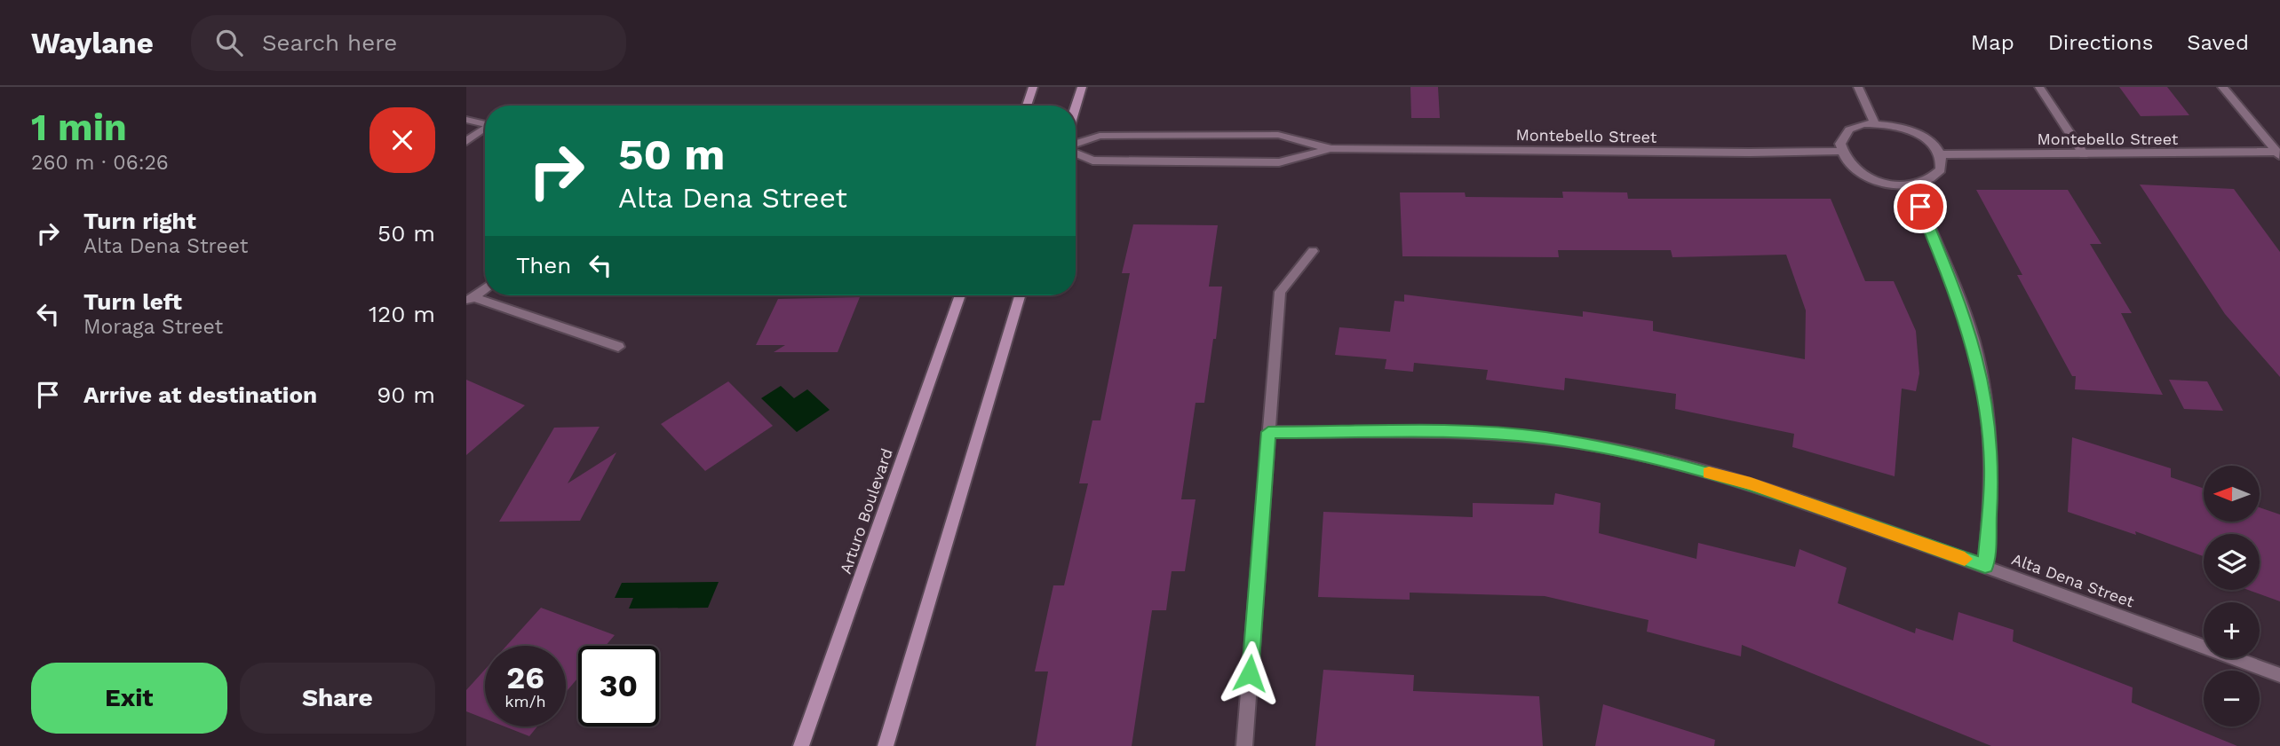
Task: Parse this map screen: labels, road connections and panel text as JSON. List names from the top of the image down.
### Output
{
  "streets": {
    "street": ["Montebello Street", "Arturo Boulevard", "Alta Dena Street"]
  },
  "north": "left",
  "page": {
    "header": "Waylane",
    "search": "Search here",
    "nav": ["Map", "Directions", "Saved"],
    "heading": ["1 min", "260 m · 06:26"],
    "turn": ["50 m", "Alta Dena Street"],
    "list": [
      {
        "name": "Turn right",
        "note": "Alta Dena Street",
        "value": "50 m"
      },
      {
        "name": "Turn left",
        "note": "Moraga Street",
        "value": "120 m"
      },
      {
        "name": "Arrive at destination",
        "value": "90 m"
      }
    ],
    "then": "Then",
    "map_buttons": ["+", "−"],
    "speed": "26 km/h",
    "limit": "30",
    "buttons": ["Exit", "Share"]
  }
}
